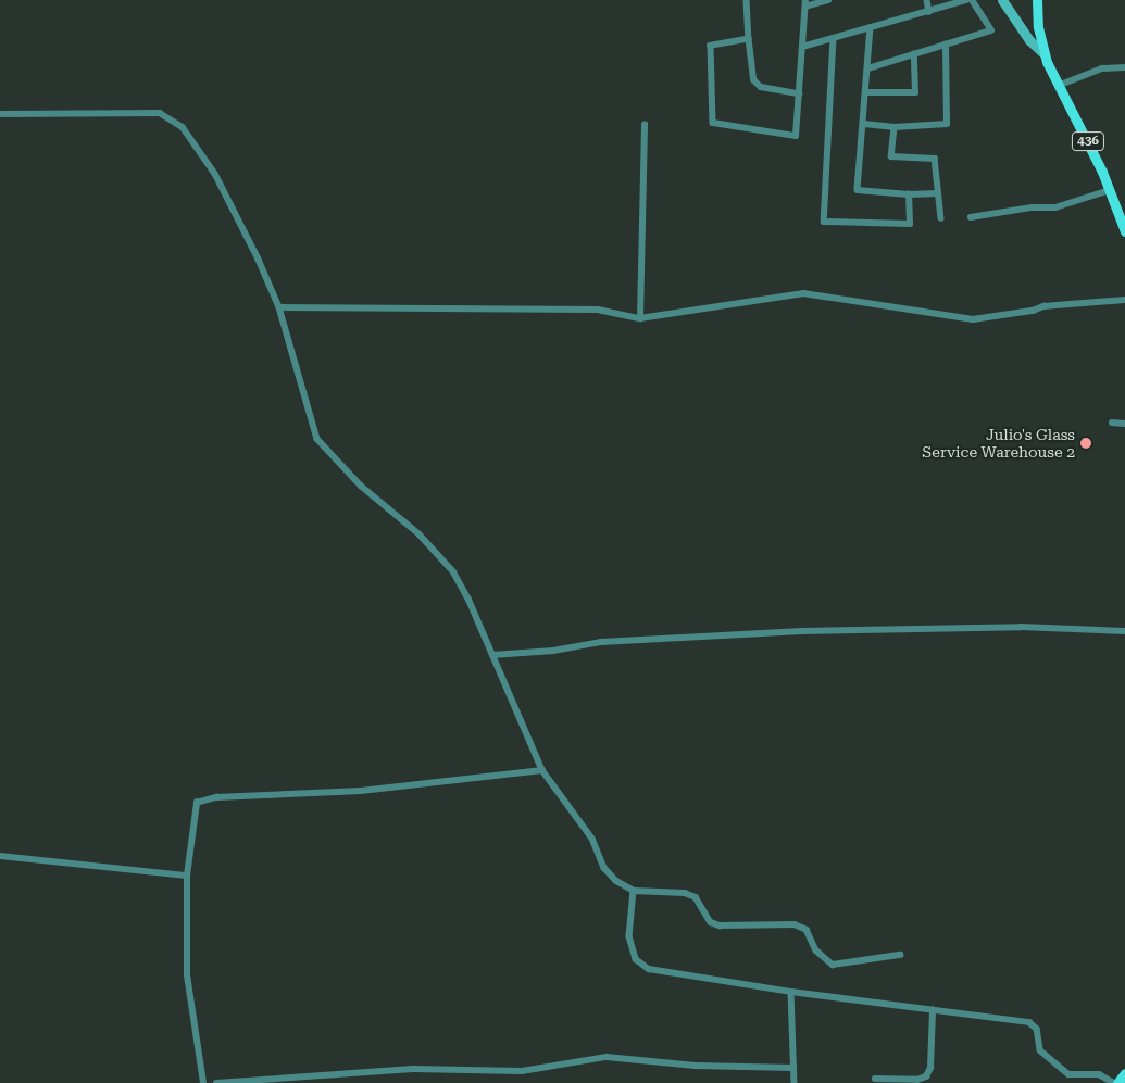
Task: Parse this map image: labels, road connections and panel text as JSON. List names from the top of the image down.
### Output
{
  "streets": {
    "main road": ["436"]
  },
  "places": ["Julio's Glass Service Warehouse 2"]
}
